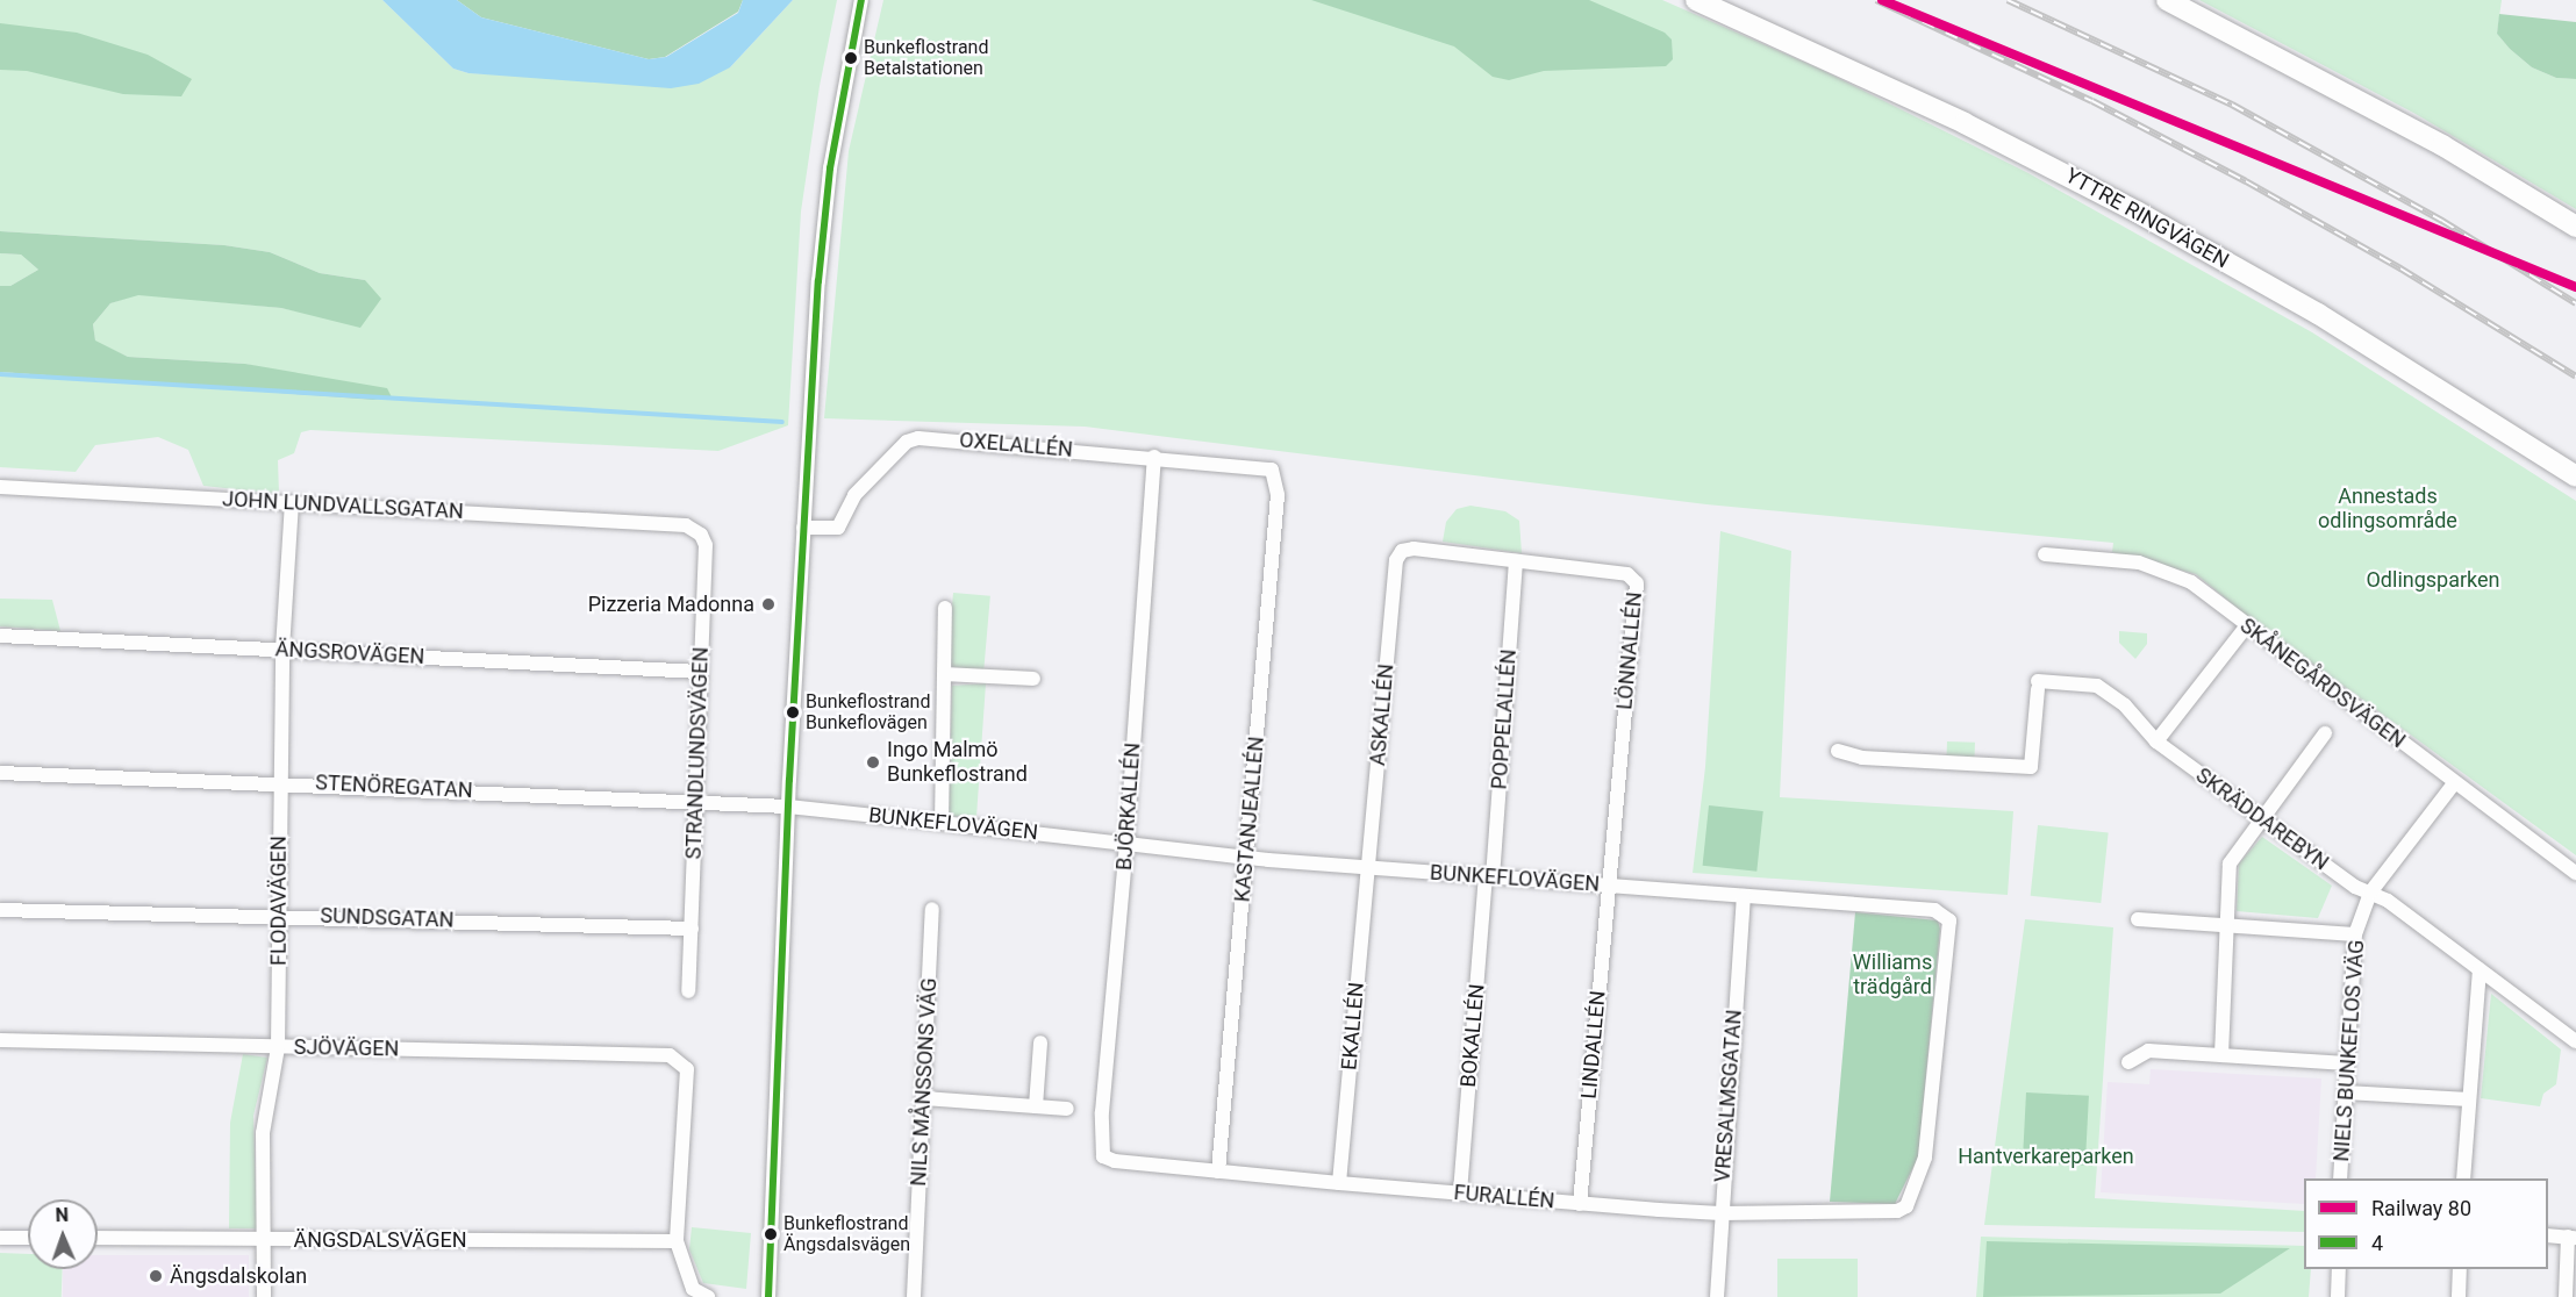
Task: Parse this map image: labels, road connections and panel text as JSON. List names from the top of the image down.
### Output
{
  "streets": {
    "highway": ["YTTRE RINGVÄGEN"],
    "street": [
      "OXELALLÉN",
      "JOHN LUNDVALLSGATAN",
      "LÖNNALLÉN",
      "ÄNGSROVÄGEN",
      "SKÅNEGÅRDSVÄGEN",
      "ASKALLÉN",
      "POPPELALLÉN",
      "STRANDLUNDSVÄGEN",
      "STENÖREGATAN",
      "BJÖRKALLÉN",
      "KASTANJEALLÉN",
      "SKRÄDDAREBYN",
      "BUNKEFLOVÄGEN",
      "FLODAVÄGEN",
      "SUNDSGATAN",
      "EKALLÉN",
      "BOKALLÉN",
      "LINDALLÉN",
      "SJÖVÄGEN",
      "NIELS BUNKEFLOS VÄG",
      "NILS MÅNSSONS VÄG",
      "VRESALMSGATAN",
      "FURALLÉN",
      "ÄNGSDALSVÄGEN"
    ]
  },
  "crossings": [
    ["OXELALLÉN", "BJÖRKALLÉN"],
    ["OXELALLÉN", "KASTANJEALLÉN"],
    ["JOHN LUNDVALLSGATAN", "STRANDLUNDSVÄGEN"],
    ["JOHN LUNDVALLSGATAN", "FLODAVÄGEN"],
    ["LÖNNALLÉN", "ASKALLÉN"],
    ["LÖNNALLÉN", "POPPELALLÉN"],
    ["LÖNNALLÉN", "BUNKEFLOVÄGEN"],
    ["LÖNNALLÉN", "LINDALLÉN"],
    ["ÄNGSROVÄGEN", "STRANDLUNDSVÄGEN"],
    ["ÄNGSROVÄGEN", "FLODAVÄGEN"],
    ["SKÅNEGÅRDSVÄGEN", "NIELS BUNKEFLOS VÄG"],
    ["ASKALLÉN", "BUNKEFLOVÄGEN"],
    ["ASKALLÉN", "EKALLÉN"],
    ["POPPELALLÉN", "BUNKEFLOVÄGEN"],
    ["POPPELALLÉN", "BOKALLÉN"],
    ["STRANDLUNDSVÄGEN", "STENÖREGATAN"],
    ["STRANDLUNDSVÄGEN", "SUNDSGATAN"],
    ["STENÖREGATAN", "BUNKEFLOVÄGEN"],
    ["STENÖREGATAN", "FLODAVÄGEN"],
    ["BJÖRKALLÉN", "BUNKEFLOVÄGEN"],
    ["BJÖRKALLÉN", "FURALLÉN"],
    ["KASTANJEALLÉN", "BUNKEFLOVÄGEN"],
    ["KASTANJEALLÉN", "FURALLÉN"],
    ["SKRÄDDAREBYN", "NIELS BUNKEFLOS VÄG"],
    ["BUNKEFLOVÄGEN", "EKALLÉN"],
    ["BUNKEFLOVÄGEN", "BOKALLÉN"],
    ["BUNKEFLOVÄGEN", "LINDALLÉN"],
    ["BUNKEFLOVÄGEN", "VRESALMSGATAN"],
    ["BUNKEFLOVÄGEN", "FURALLÉN"],
    ["FLODAVÄGEN", "SUNDSGATAN"],
    ["FLODAVÄGEN", "SJÖVÄGEN"],
    ["FLODAVÄGEN", "ÄNGSDALSVÄGEN"],
    ["EKALLÉN", "FURALLÉN"],
    ["BOKALLÉN", "FURALLÉN"],
    ["LINDALLÉN", "FURALLÉN"],
    ["SJÖVÄGEN", "ÄNGSDALSVÄGEN"],
    ["VRESALMSGATAN", "FURALLÉN"]
  ],
  "parks": [
    "Annestads odlingsområde",
    "Odlingsparken",
    "Williams trädgård",
    "Hantverkareparken"
  ],
  "places": [
    "Bunkeflostrand Betalstationen",
    "Pizzeria Madonna",
    "Bunkeflostrand Bunkeflovägen",
    "Ingo Malmö Bunkeflostrand",
    "Bunkeflostrand Ängsdalsvägen",
    "Ängsdalskolan"
  ],
  "lines": ["rail line 80", "transit line 4"],
  "legend": ["Railway 80", "4"],
  "north": "top"
}
